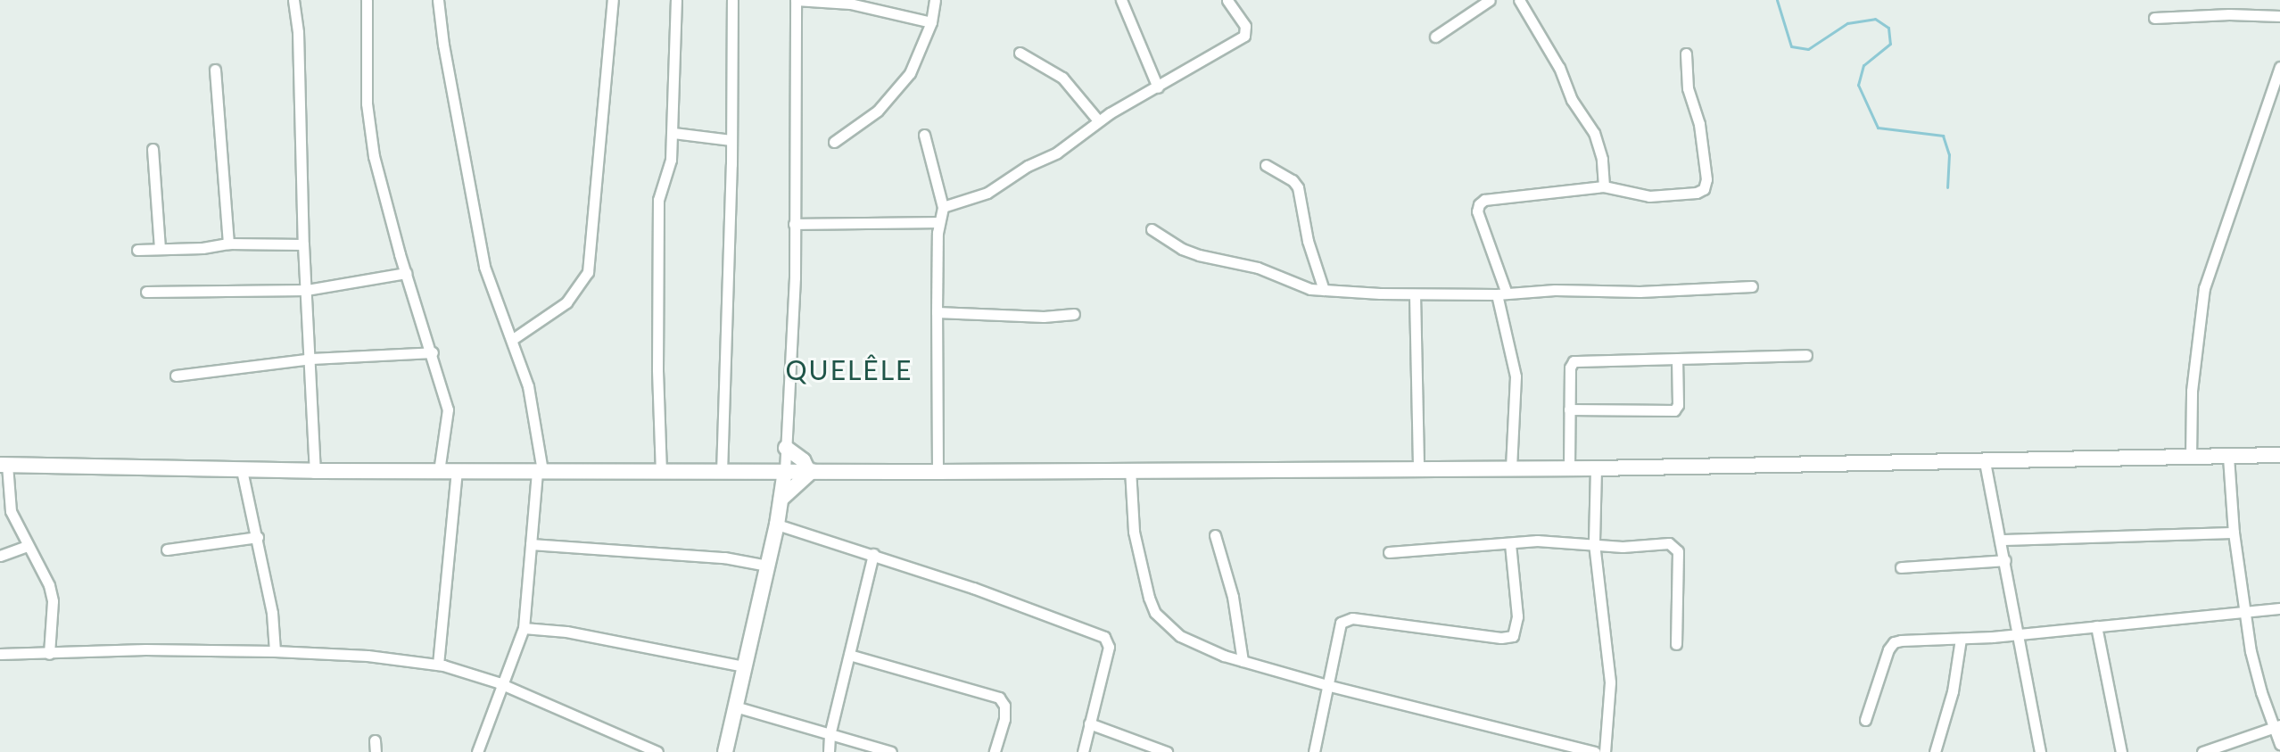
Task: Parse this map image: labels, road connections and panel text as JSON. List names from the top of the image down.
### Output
{
  "districts": ["QUELÊLE"]
}
